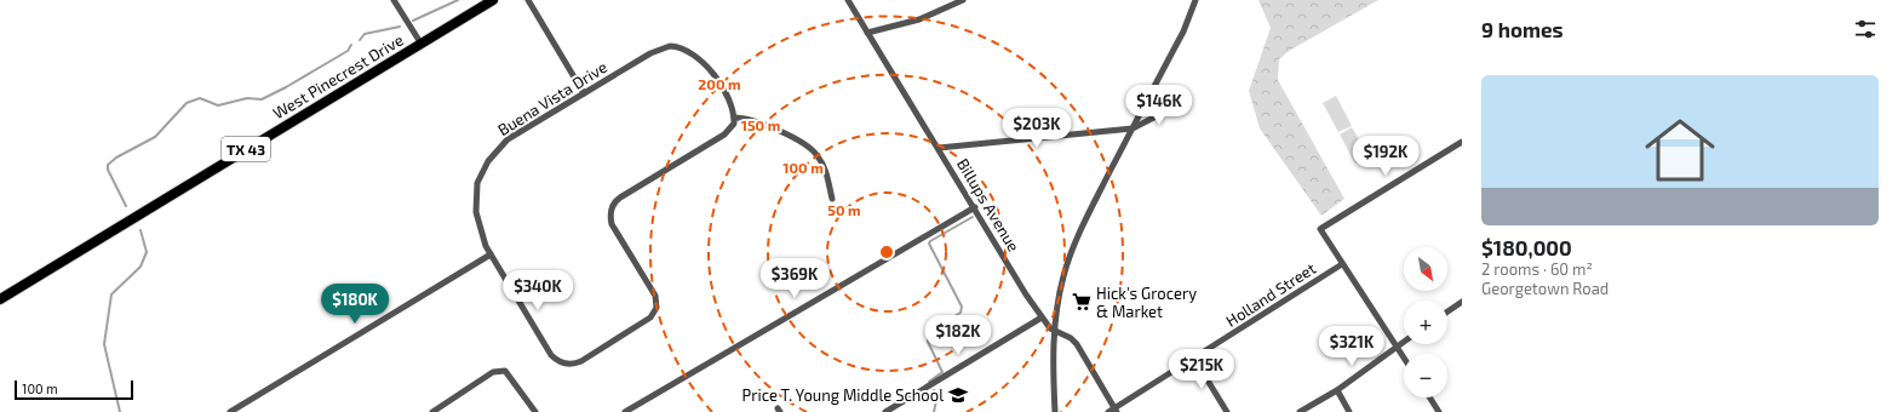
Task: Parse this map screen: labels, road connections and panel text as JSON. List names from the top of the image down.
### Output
{
  "streets": {
    "main road": ["West Pinecrest Drive", "TX 43"],
    "street": ["Buena Vista Drive", "Billups Avenue", "Holland Street"]
  },
  "crossings": [
    ["Billups Avenue", "Holland Street"]
  ],
  "places": {
    "supermarket": ["Hick's Grocery & Market"],
    "school or university": ["Price T. Young Middle School"]
  },
  "scale_bar": "100 m",
  "north": "bottom right",
  "page": {
    "heading": "9 homes",
    "list": [
      {
        "name": "$180,000",
        "note": "2 rooms · 60 m² · Georgetown Road"
      }
    ],
    "price": [
      "$146K",
      "$203K",
      "$192K",
      "$369K",
      "$340K",
      "$180K",
      "$182K",
      "$321K",
      "$215K"
    ],
    "map_buttons": ["+", "−"],
    "scale": "100 m"
  },
  "rings": [
    "200 m",
    "150 m",
    "100 m",
    "50 m"
  ]
}
